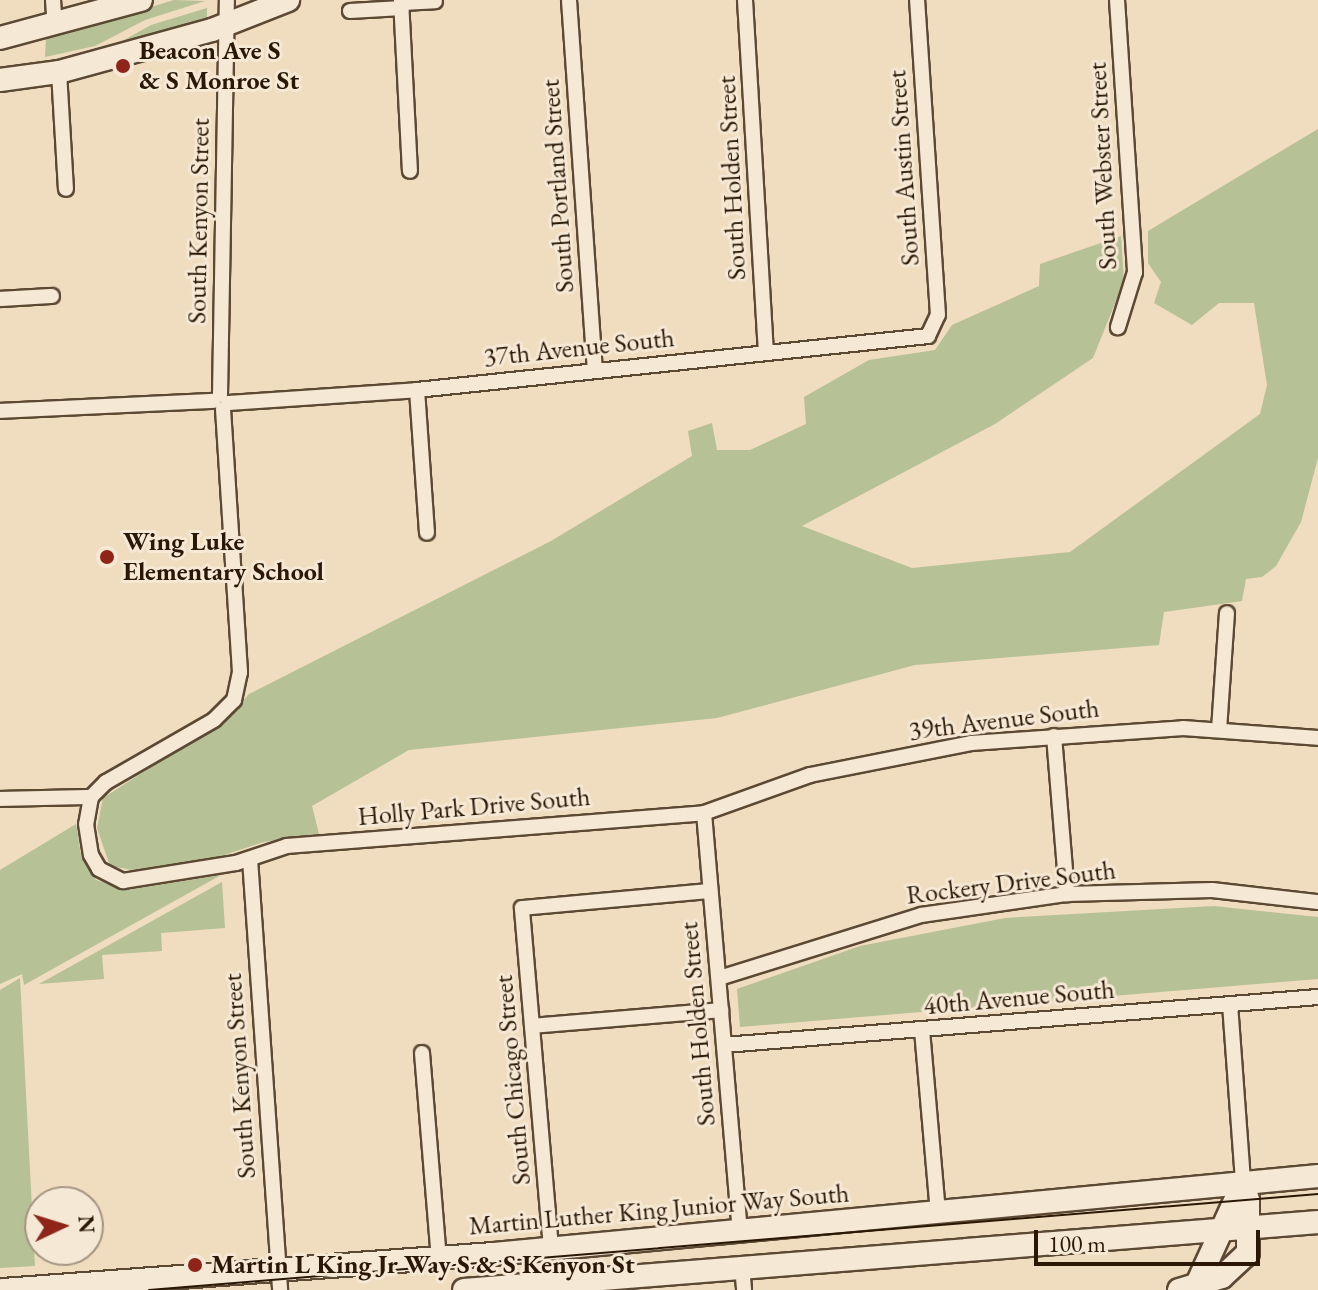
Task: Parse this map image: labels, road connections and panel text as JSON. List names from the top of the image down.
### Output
{
  "streets": {
    "main road": ["Martin Luther King Junior Way South"],
    "street": [
      "South Webster Street",
      "South Austin Street",
      "South Holden Street",
      "South Portland Street",
      "South Kenyon Street",
      "37th Avenue South",
      "39th Avenue South",
      "Holly Park Drive South",
      "Rockery Drive South",
      "40th Avenue South",
      "South Chicago Street"
    ]
  },
  "crossings": [
    ["South Austin Street", "37th Avenue South"],
    ["South Holden Street", "37th Avenue South"],
    ["South Holden Street", "39th Avenue South"],
    ["South Holden Street", "Holly Park Drive South"],
    ["South Holden Street", "Rockery Drive South"],
    ["South Holden Street", "40th Avenue South"],
    ["South Holden Street", "South Chicago Street"],
    ["South Holden Street", "Martin Luther King Junior Way South"],
    ["South Portland Street", "37th Avenue South"],
    ["South Kenyon Street", "37th Avenue South"],
    ["South Kenyon Street", "Holly Park Drive South"],
    ["South Kenyon Street", "Martin Luther King Junior Way South"],
    ["39th Avenue South", "Holly Park Drive South"],
    ["South Chicago Street", "Martin Luther King Junior Way South"]
  ],
  "places": ["Beacon Ave S & S Monroe St", "Wing Luke Elementary School", "Martin L King Jr Way S & S Kenyon St"],
  "scale_bar": "100 m",
  "north": "right"
}
